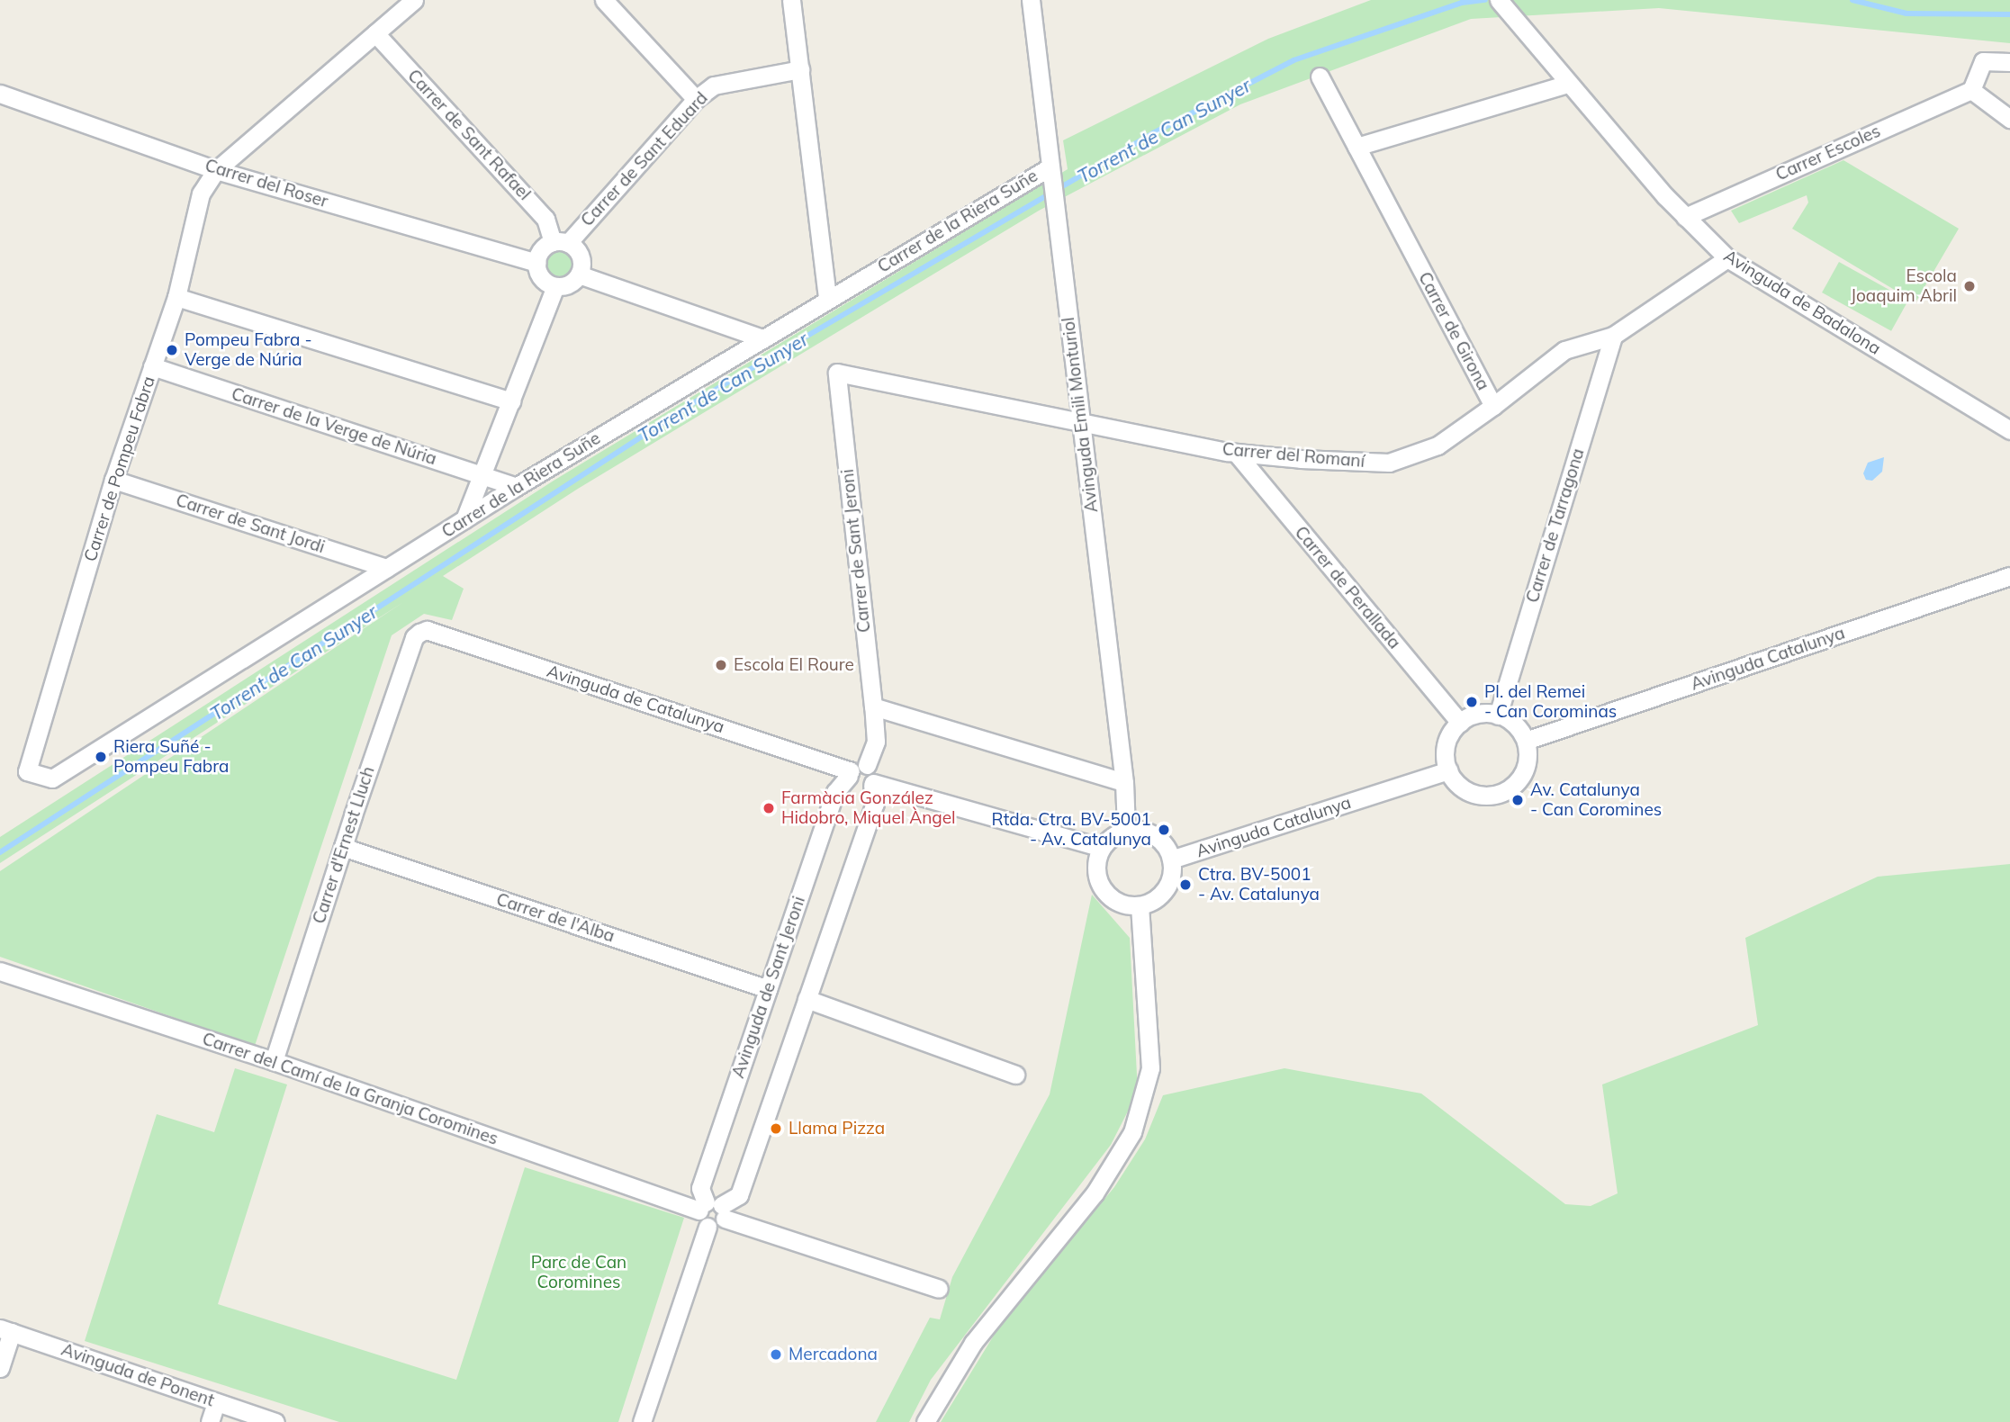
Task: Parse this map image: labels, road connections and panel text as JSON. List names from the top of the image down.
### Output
{
  "streets": {
    "street": [
      "Carrer de Sant Rafael",
      "Carrer Escoles",
      "Carrer de Sant Eduard",
      "Carrer del Roser",
      "Carrer de la Riera Suñe",
      "Avinguda de Badalona",
      "Carrer de Girona",
      "Avinguda Emili Monturiol",
      "Carrer de la Verge de Núria",
      "Carrer del Romaní",
      "Carrer de Pompeu Fabra",
      "Carrer de Sant Jordi",
      "Carrer de Tarragona",
      "Carrer de Sant Jeroni",
      "Carrer de Perallada",
      "Avinguda Catalunya",
      "Avinguda de Catalunya",
      "Carrer d'Ernest Lluch",
      "Carrer de l'Alba",
      "Avinguda de Sant Jeroni",
      "Carrer del Camí de la Granja Coromines",
      "Avinguda de Ponent"
    ]
  },
  "crossings": [
    ["Carrer de Sant Rafael", "Carrer de Sant Eduard"],
    ["Carrer de Sant Rafael", "Carrer del Roser"],
    ["Carrer de Sant Rafael", "Carrer de Pompeu Fabra"],
    ["Carrer Escoles", "Avinguda de Badalona"],
    ["Carrer de Sant Eduard", "Carrer del Roser"],
    ["Carrer del Roser", "Carrer de Pompeu Fabra"],
    ["Carrer de la Riera Suñe", "Avinguda Emili Monturiol"],
    ["Carrer de la Riera Suñe", "Carrer de la Verge de Núria"],
    ["Carrer de la Riera Suñe", "Carrer de Pompeu Fabra"],
    ["Carrer de la Riera Suñe", "Carrer de Sant Jordi"],
    ["Avinguda de Badalona", "Carrer de Girona"],
    ["Carrer de Girona", "Carrer del Romaní"],
    ["Carrer de Girona", "Carrer de Tarragona"],
    ["Avinguda Emili Monturiol", "Carrer del Romaní"],
    ["Avinguda Emili Monturiol", "Avinguda Catalunya"],
    ["Carrer de la Verge de Núria", "Carrer de Pompeu Fabra"],
    ["Carrer del Romaní", "Carrer de Sant Jeroni"],
    ["Carrer del Romaní", "Carrer de Perallada"],
    ["Carrer de Pompeu Fabra", "Carrer de Sant Jordi"],
    ["Carrer de Tarragona", "Carrer de Perallada"],
    ["Carrer de Tarragona", "Avinguda Catalunya"],
    ["Carrer de Sant Jeroni", "Avinguda de Catalunya"],
    ["Carrer de Sant Jeroni", "Avinguda de Sant Jeroni"],
    ["Carrer de Perallada", "Avinguda Catalunya"],
    ["Avinguda de Catalunya", "Carrer d'Ernest Lluch"],
    ["Avinguda de Catalunya", "Avinguda de Sant Jeroni"],
    ["Carrer d'Ernest Lluch", "Carrer de l'Alba"],
    ["Carrer d'Ernest Lluch", "Carrer del Camí de la Granja Coromines"],
    ["Carrer de l'Alba", "Avinguda de Sant Jeroni"],
    ["Avinguda de Sant Jeroni", "Carrer del Camí de la Granja Coromines"]
  ],
  "water": ["Torrent de Can Sunyer"],
  "parks": ["Parc de Can Coromines"],
  "places": [
    "Escola Joaquim Abril",
    "Pompeu Fabra - Verge de Núria",
    "Escola El Roure",
    "Pl. del Remei - Can Corominas",
    "Riera Suñé - Pompeu Fabra",
    "Av. Catalunya - Can Coromines",
    "Farmàcia González Hidobro, Miquel Àngel",
    "Rtda. Ctra. BV-5001 - Av. Catalunya",
    "Ctra. BV-5001 - Av. Catalunya",
    "Llama Pizza",
    "Mercadona"
  ]
}
